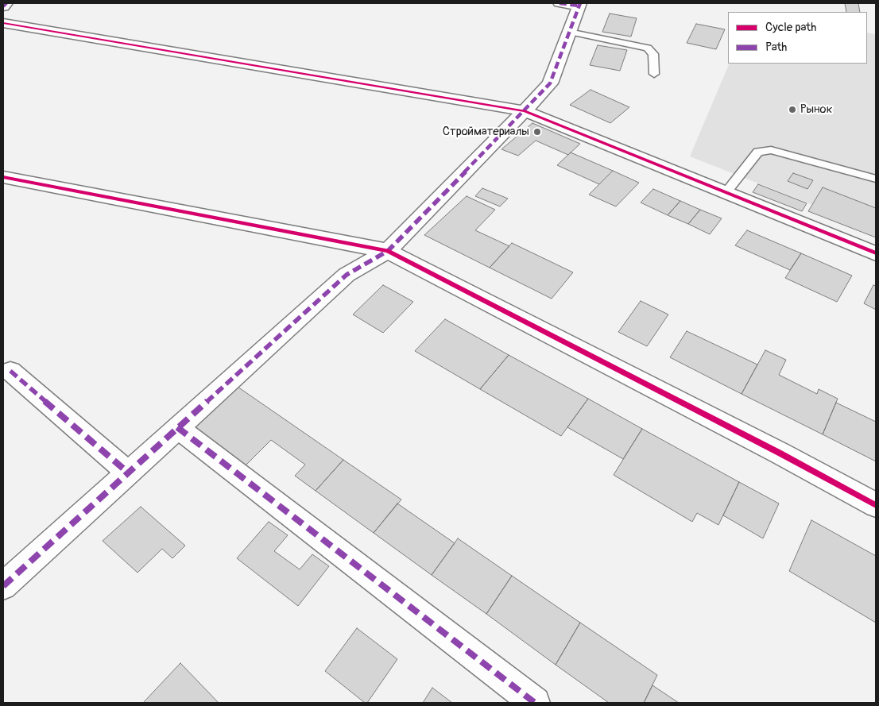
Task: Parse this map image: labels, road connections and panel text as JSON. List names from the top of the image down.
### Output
{
  "places": ["Рынок", "Стройматериалы"],
  "legend": ["Cycle path", "Path"]
}
